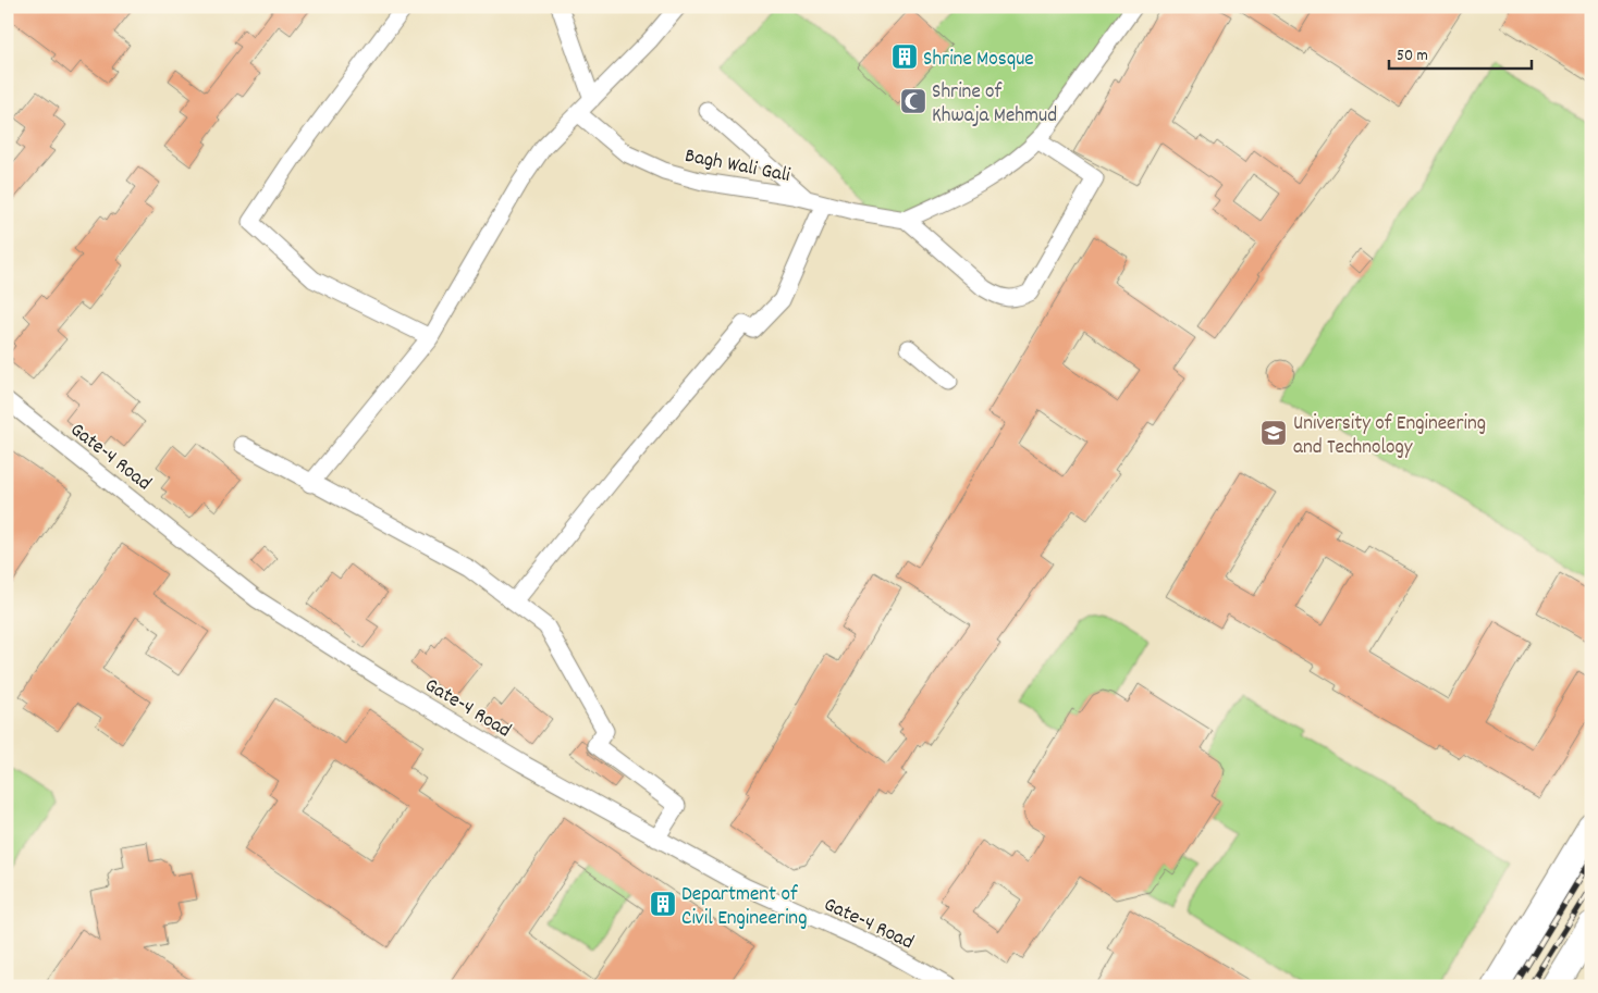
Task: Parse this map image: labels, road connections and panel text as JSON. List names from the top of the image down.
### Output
{
  "streets": {
    "street": ["Bagh Wali Gali", "Gate-4 Road"]
  },
  "places": {
    "building": ["Shrine Mosque", "Department of Civil Engineering"],
    "mosque": ["Shrine of Khwaja Mehmud"],
    "school or university": ["University of Engineering and Technology"]
  },
  "scale_bar": "50 m"
}
